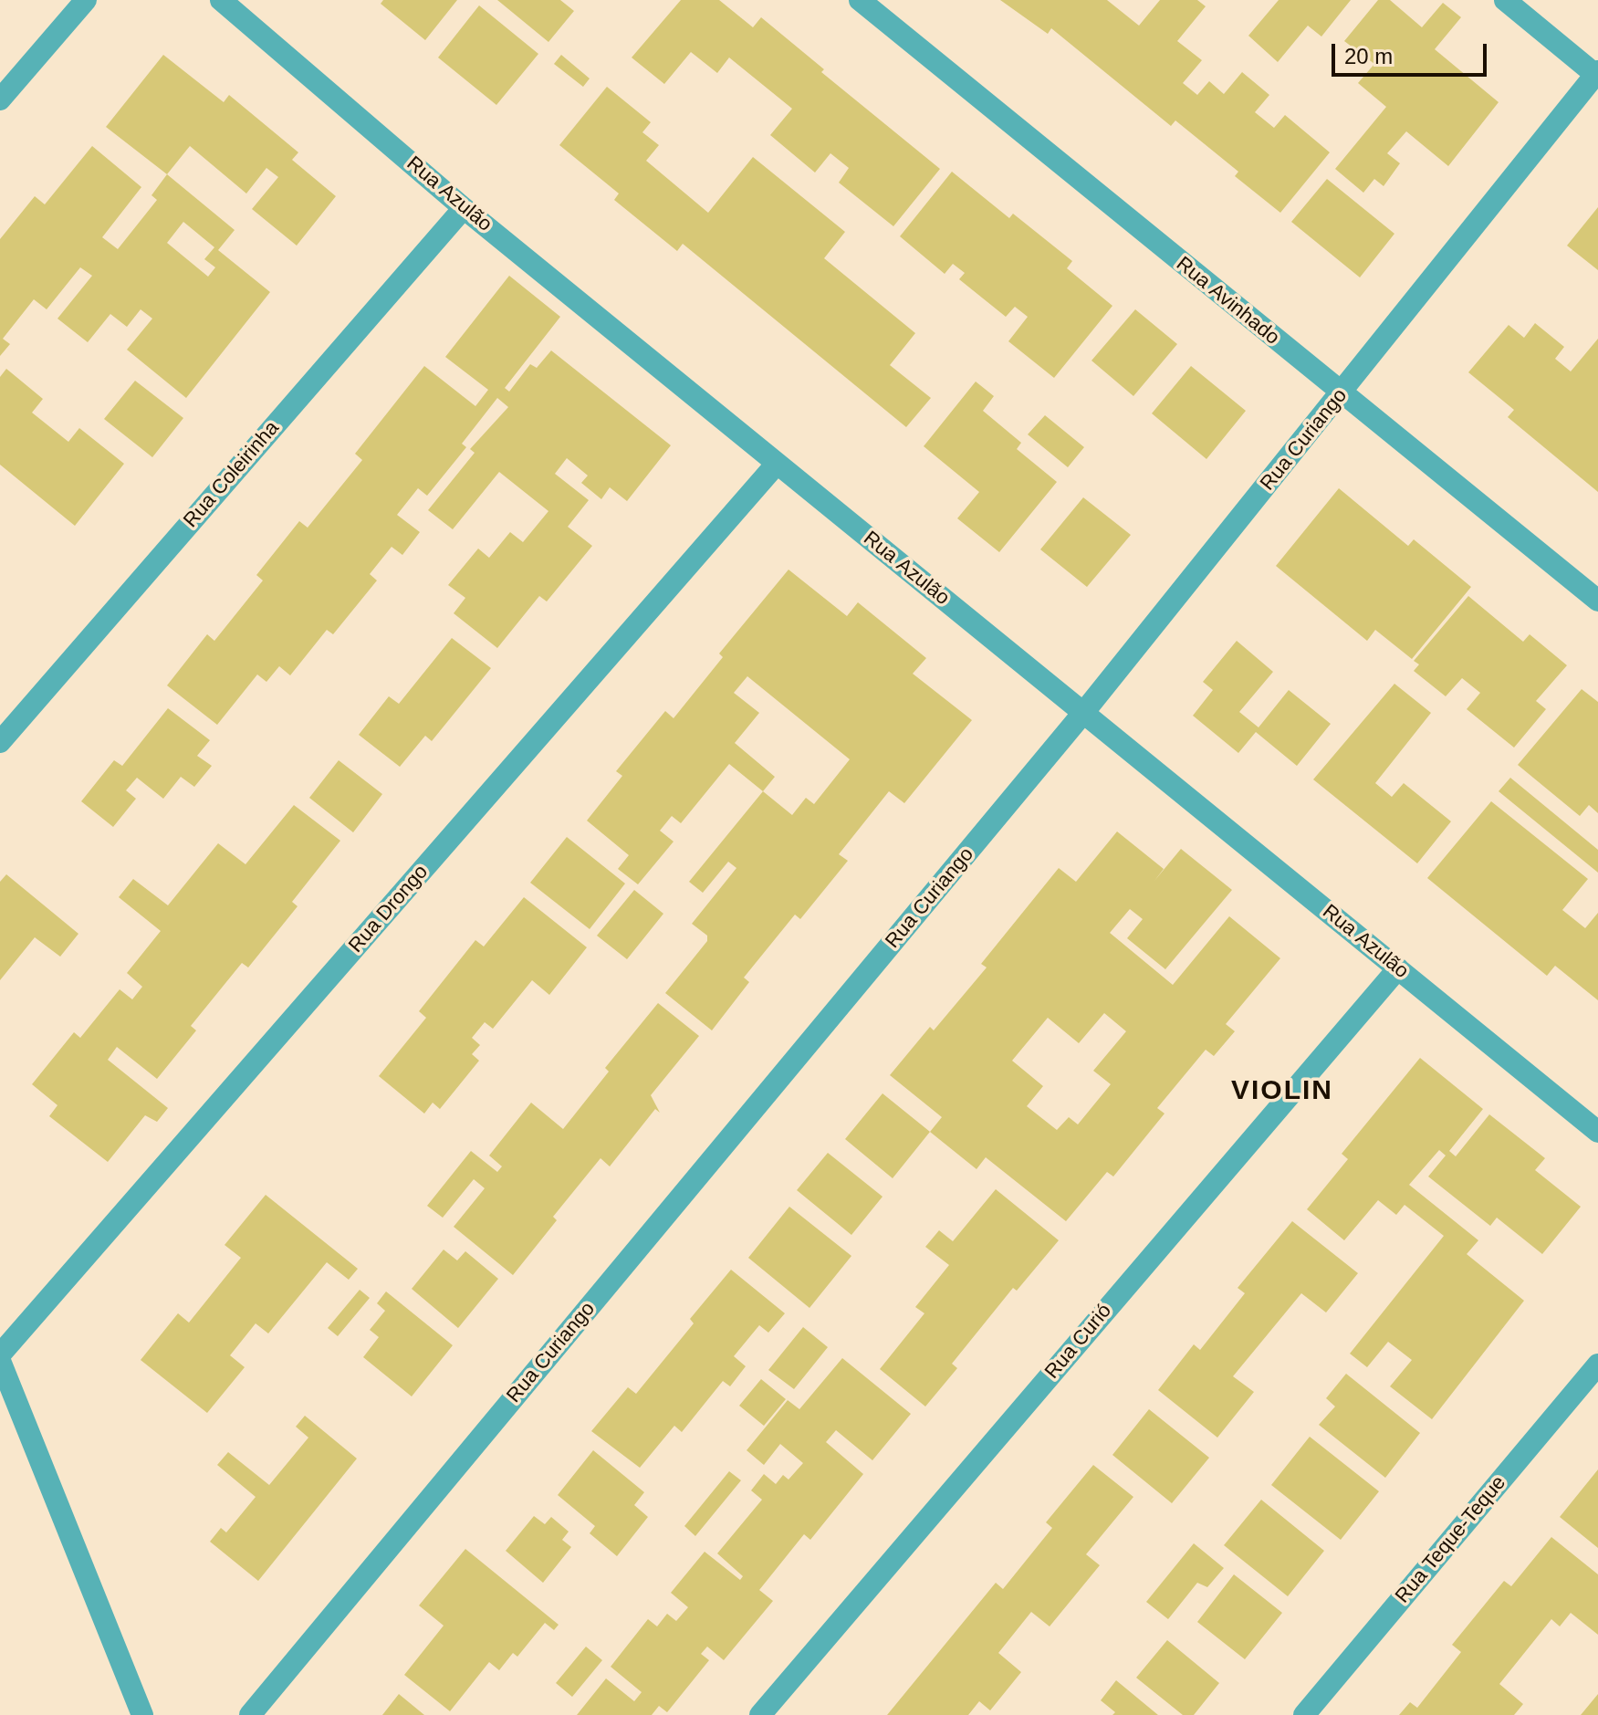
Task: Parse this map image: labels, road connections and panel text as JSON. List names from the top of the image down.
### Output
{
  "streets": {
    "street": [
      "Rua Azulão",
      "Rua Avinhado",
      "Rua Curiango",
      "Rua Coleirinha",
      "Rua Drongo",
      "Rua Curió",
      "Rua Teque-Teque"
    ]
  },
  "crossings": [
    ["Rua Azulão", "Rua Curiango"],
    ["Rua Azulão", "Rua Coleirinha"],
    ["Rua Azulão", "Rua Drongo"],
    ["Rua Azulão", "Rua Curió"],
    ["Rua Avinhado", "Rua Curiango"]
  ],
  "districts": ["VIOLIN"],
  "scale_bar": "20 m"
}
